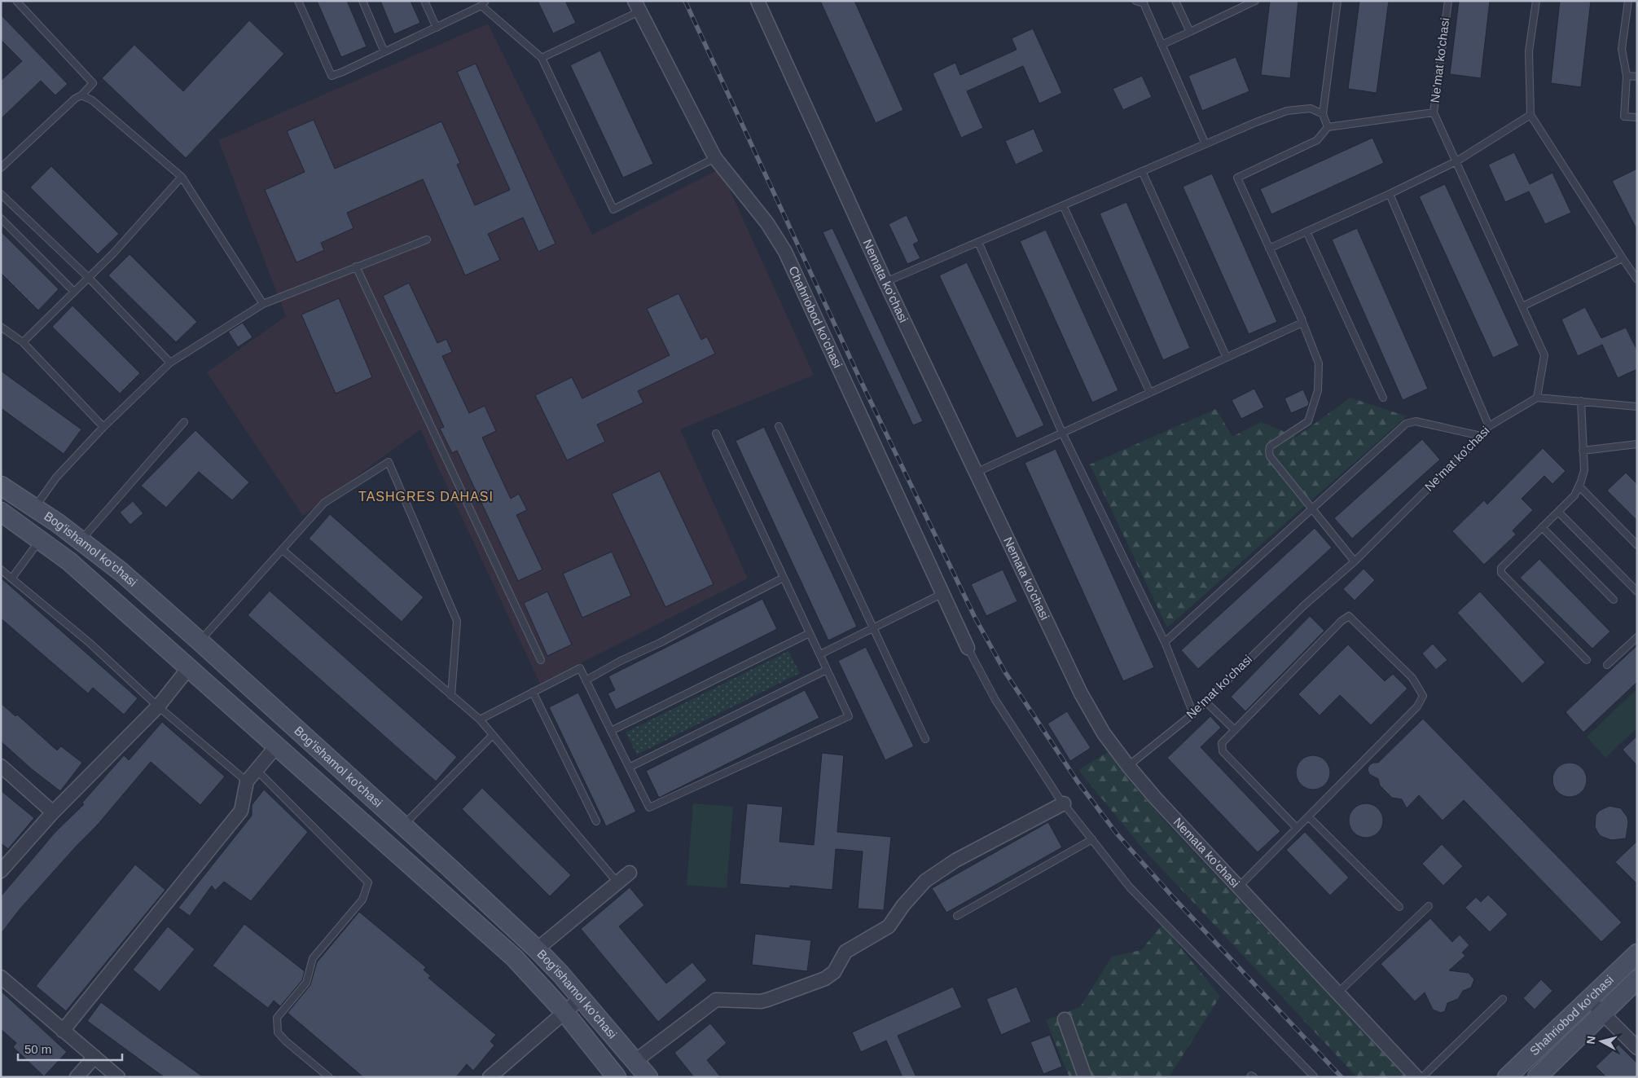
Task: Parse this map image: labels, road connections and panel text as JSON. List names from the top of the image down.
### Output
{
  "streets": {
    "main road": ["Bog'ishamol ko'chasi", "Shahriobod ko'chasi"],
    "street": ["Nemata ko'chasi", "Chahriobod ko'chasi"],
    "lane": ["Ne'mat ko'chasi"]
  },
  "crossings": [
    ["Ne'mat ko'chasi", "Nemata ko'chasi"]
  ],
  "districts": ["TASHGRES DAHASI"],
  "scale_bar": "50 m",
  "north": "left"
}
